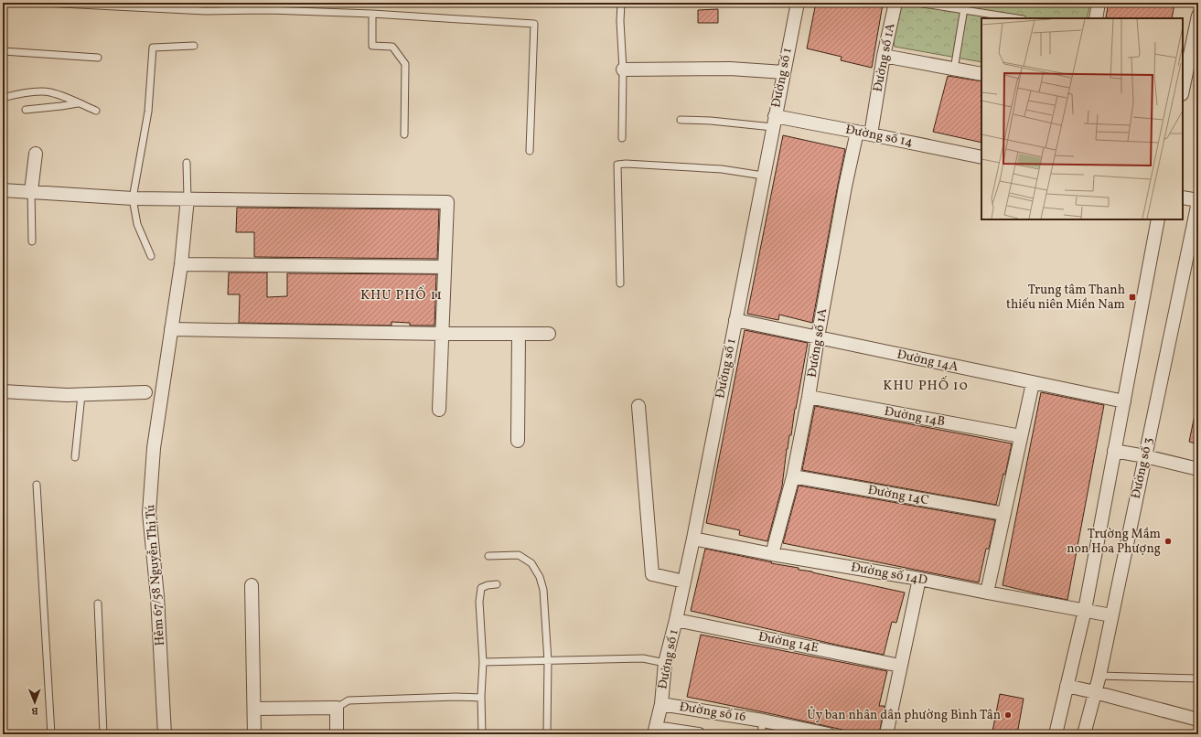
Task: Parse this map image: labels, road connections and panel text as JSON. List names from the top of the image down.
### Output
{
  "streets": {
    "street": [
      "Đường số 1A",
      "Đường số 1",
      "Đường số 14",
      "Đường 14A",
      "Đường 14B",
      "Đường số 3",
      "Đường 14C",
      "Đường số 14D",
      "Hẻm 67/58 Nguyễn Thị Tú",
      "Đường 14E",
      "Đường số 16"
    ]
  },
  "crossings": [
    ["Đường số 1A", "Đường số 14"],
    ["Đường số 1A", "Đường 14A"],
    ["Đường số 1A", "Đường 14B"],
    ["Đường số 1A", "Đường 14C"],
    ["Đường số 1A", "Đường số 14D"],
    ["Đường số 1", "Đường số 14"],
    ["Đường số 1", "Đường 14A"],
    ["Đường số 1", "Đường số 14D"],
    ["Đường số 1", "Đường 14E"],
    ["Đường số 1", "Đường số 16"],
    ["Đường số 3", "Đường số 14D"]
  ],
  "districts": ["KHU PHỐ 11", "KHU PHỐ 10"],
  "places": {
    "transit": ["Trung tâm Thanh thiếu niên Miền Nam"],
    "other": ["Trường Mầm non Hoa Phượng", "Ủy ban nhân dân phường Bình Tân"]
  },
  "north": "bottom"
}
